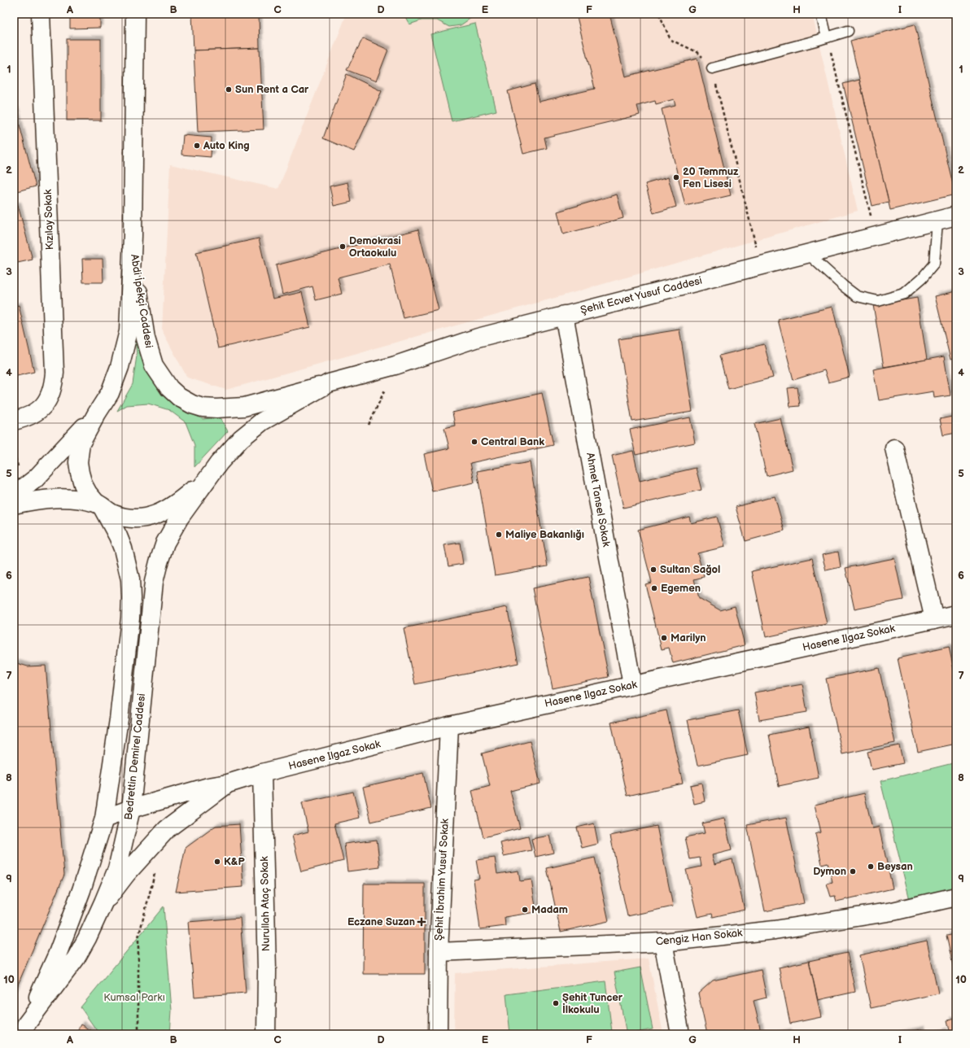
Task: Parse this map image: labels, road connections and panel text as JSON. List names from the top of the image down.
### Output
{
  "streets": {
    "street": [
      "Kızılay Sokak",
      "Şehit Ecvet Yusuf Caddesi",
      "Abdi İpekçi Caddesi",
      "Ahmet Tansel Sokak",
      "Hasene Ilgaz Sokak",
      "Bedrettin Demirel Caddesi",
      "Şehit İbrahim Yusuf Sokak",
      "Nurullah Ataç Sokak",
      "Cengiz Han Sokak"
    ]
  },
  "crossings": [
    ["Şehit Ecvet Yusuf Caddesi", "Abdi İpekçi Caddesi"],
    ["Şehit Ecvet Yusuf Caddesi", "Ahmet Tansel Sokak"],
    ["Abdi İpekçi Caddesi", "Bedrettin Demirel Caddesi"],
    ["Ahmet Tansel Sokak", "Hasene Ilgaz Sokak"],
    ["Hasene Ilgaz Sokak", "Bedrettin Demirel Caddesi"],
    ["Hasene Ilgaz Sokak", "Şehit İbrahim Yusuf Sokak"],
    ["Hasene Ilgaz Sokak", "Nurullah Ataç Sokak"],
    ["Şehit İbrahim Yusuf Sokak", "Cengiz Han Sokak"]
  ],
  "parks": ["Kumsal Parkı"],
  "places": {
    "other": [
      "Sun Rent a Car",
      "Auto King",
      "20 Temmuz Fen Lisesi",
      "Demokrasi Ortaokulu",
      "Central Bank",
      "Maliye Bakanlığı",
      "Sultan Sağol",
      "Egemen",
      "Marilyn",
      "K&P",
      "Beysan",
      "Dymon",
      "Madam",
      "Şehit Tuncer İlkokulu"
    ],
    "health": ["Eczane Suzan"]
  },
  "grid": {
    "columns": [
      "A",
      "B",
      "C",
      "D",
      "E",
      "F",
      "G",
      "H",
      "I"
    ],
    "rows": [
      "1",
      "2",
      "3",
      "4",
      "5",
      "6",
      "7",
      "8",
      "9",
      "10"
    ]
  }
}
